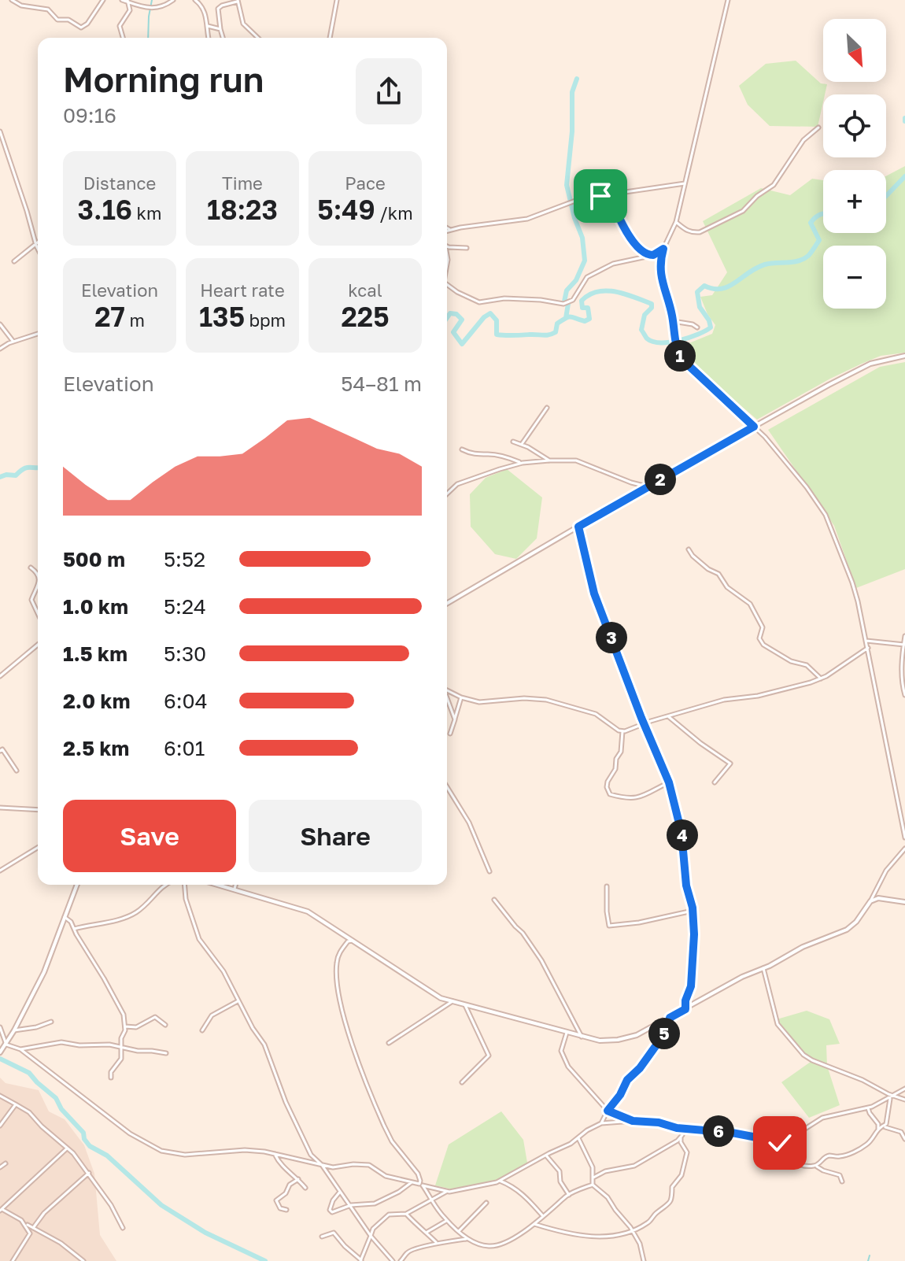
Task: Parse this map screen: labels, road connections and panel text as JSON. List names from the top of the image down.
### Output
{
  "north": "bottom right",
  "page": {
    "map_buttons": ["+", "−"],
    "heading": ["Morning run", "09:16"],
    "stats": [
      ["Distance", "3.16 km"],
      ["Time", "18:23"],
      ["Pace", "5:49 /km"],
      ["Elevation", "27 m"],
      ["Heart rate", "135 bpm"],
      ["kcal", "225"]
    ],
    "pins": [
      "1",
      "2",
      "3",
      "4",
      "5",
      "6"
    ],
    "chart": ["Elevation", "54–81 m"],
    "list": [
      {
        "name": "500 m",
        "note": "5:52"
      },
      {
        "name": "1.0 km",
        "note": "5:24"
      },
      {
        "name": "1.5 km",
        "note": "5:30"
      },
      {
        "name": "2.0 km",
        "note": "6:04"
      },
      {
        "name": "2.5 km",
        "note": "6:01"
      }
    ],
    "buttons": ["Save", "Share"]
  }
}
